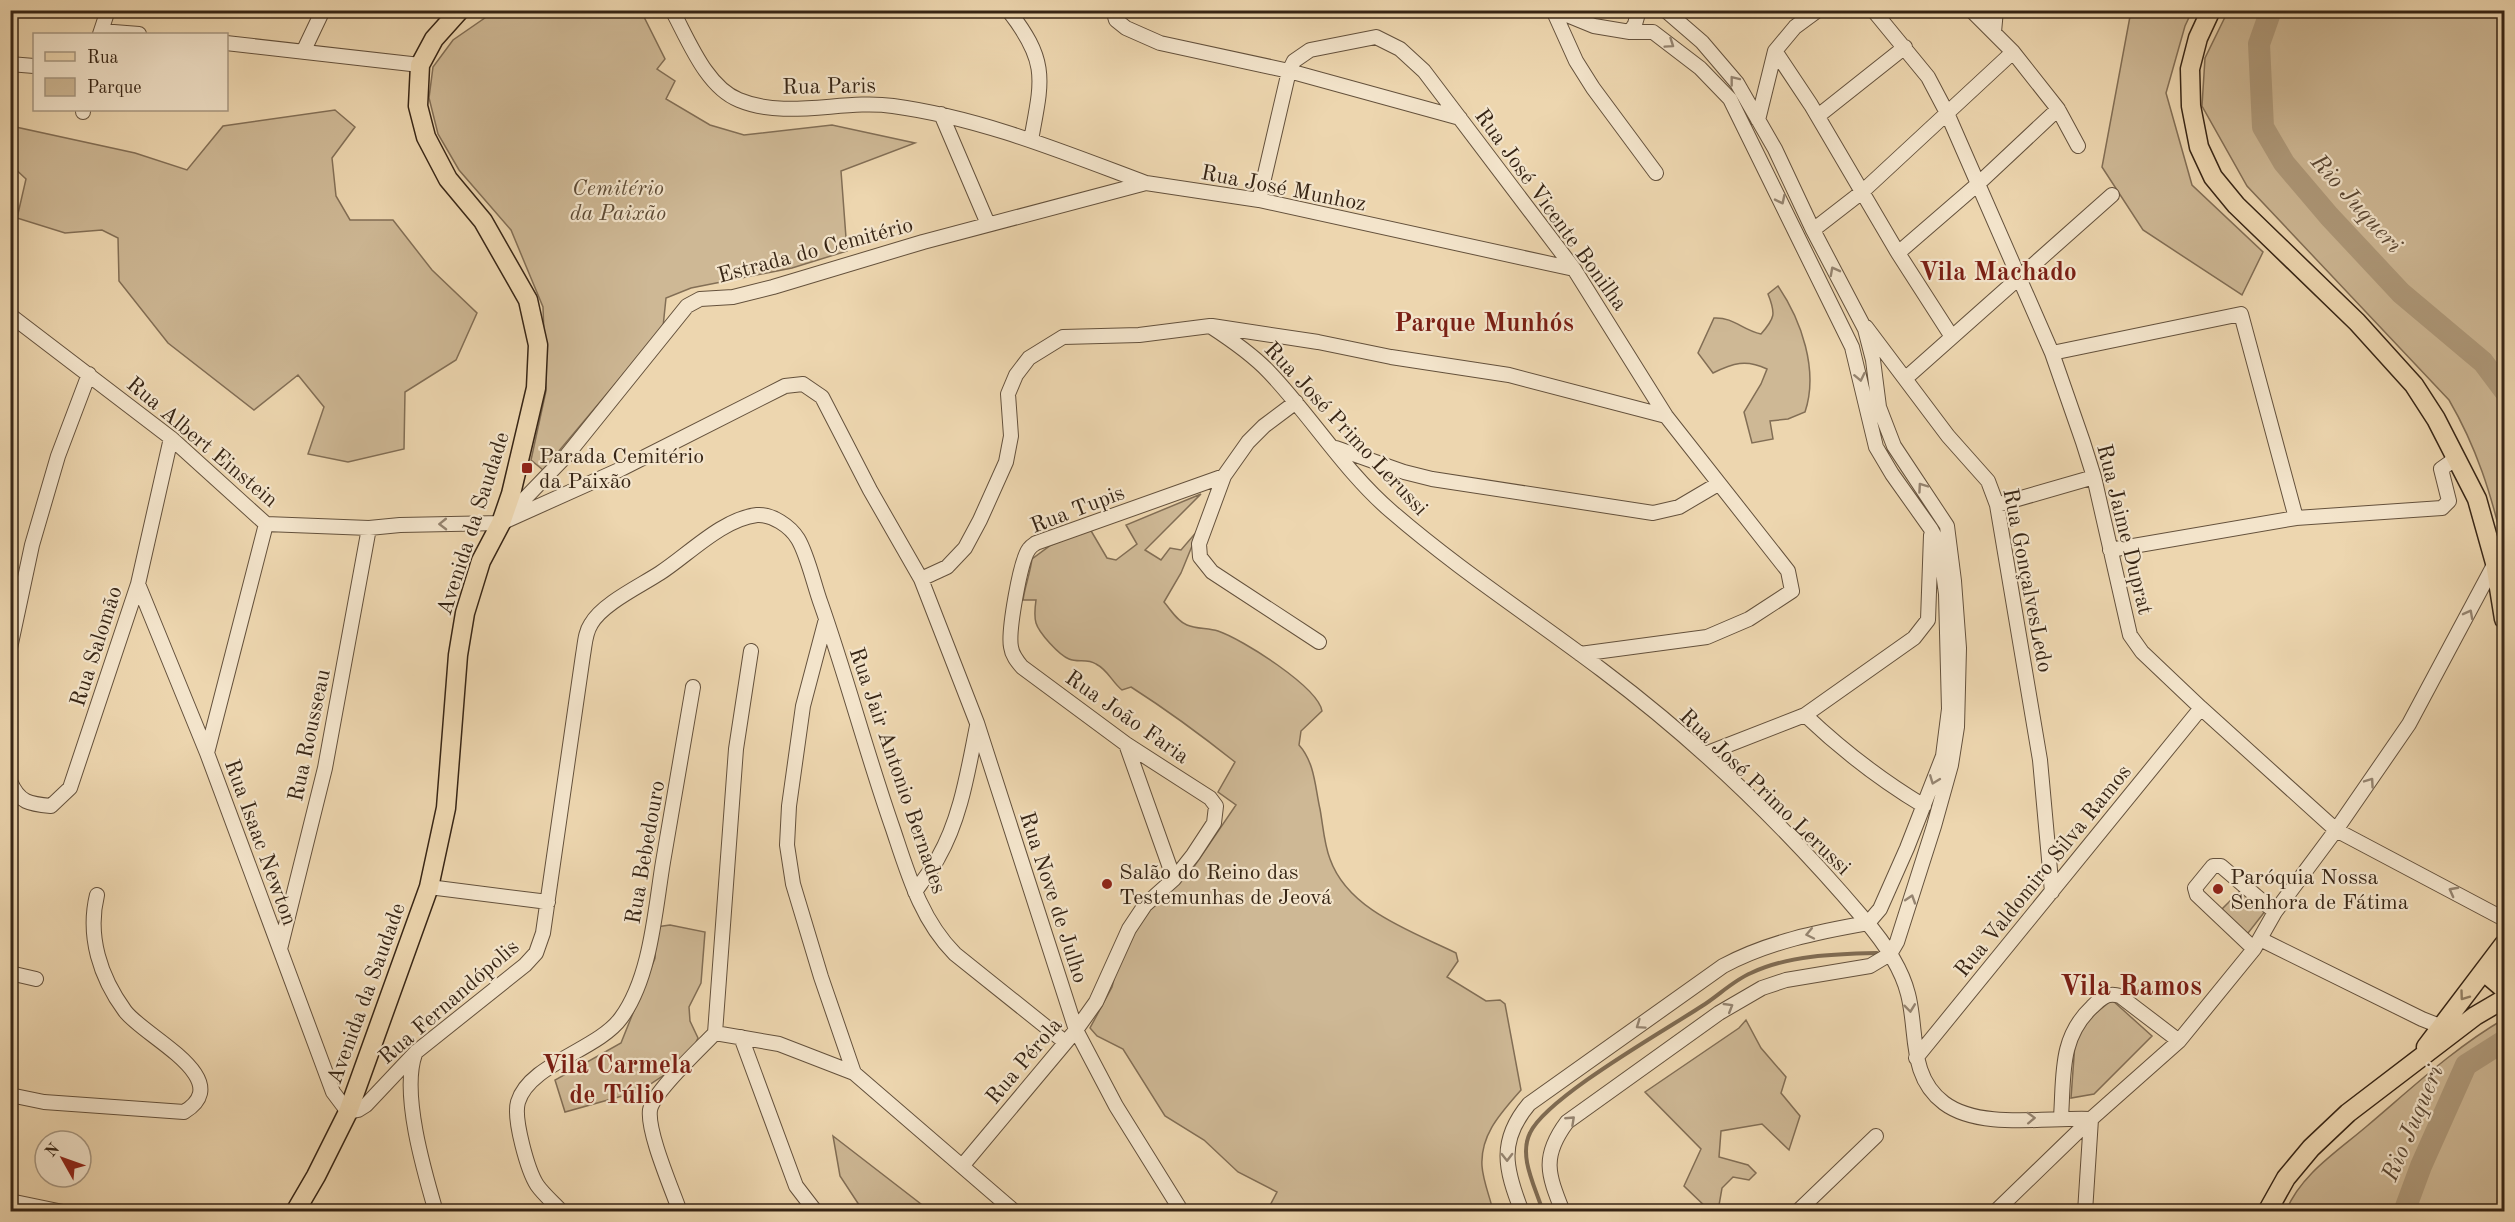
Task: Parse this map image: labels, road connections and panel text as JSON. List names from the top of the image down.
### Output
{
  "streets": {
    "main road": ["Avenida da Saudade"],
    "street": [
      "Rua Paris",
      "Rua José Munhoz",
      "Rua José Vicente Bonilha",
      "Estrada do Cemitério",
      "Rua José Primo Lerussi",
      "Rua Albert Einstein",
      "Rua Tupis",
      "Rua Jaime Duprat",
      "Rua GonçalvesLedo",
      "Rua Salomão",
      "Rua João Faria",
      "Rua Rousseau",
      "Rua Jair Antonio Bernades",
      "Rua Isaac Newton",
      "Rua Bebedouro",
      "Rua Valdomiro Silva Ramos",
      "Rua Nove de Julho",
      "Rua Fernandópolis",
      "Rua Pérola"
    ]
  },
  "crossings": [
    ["Rua Paris", "Rua José Munhoz"],
    ["Rua José Munhoz", "Rua José Vicente Bonilha"],
    ["Rua José Munhoz", "Estrada do Cemitério"],
    ["Rua José Vicente Bonilha", "Rua José Primo Lerussi"],
    ["Estrada do Cemitério", "Rua Albert Einstein"],
    ["Estrada do Cemitério", "Avenida da Saudade"],
    ["Rua José Primo Lerussi", "Rua Valdomiro Silva Ramos"],
    ["Rua Albert Einstein", "Avenida da Saudade"],
    ["Rua Albert Einstein", "Rua Salomão"],
    ["Rua Albert Einstein", "Rua Rousseau"],
    ["Rua Tupis", "Rua João Faria"],
    ["Avenida da Saudade", "Rua Isaac Newton"],
    ["Avenida da Saudade", "Rua Fernandópolis"],
    ["Rua Jaime Duprat", "Rua Valdomiro Silva Ramos"],
    ["Rua GonçalvesLedo", "Rua Valdomiro Silva Ramos"],
    ["Rua Salomão", "Rua Isaac Newton"],
    ["Rua João Faria", "Rua Pérola"],
    ["Rua Rousseau", "Rua Isaac Newton"],
    ["Rua Jair Antonio Bernades", "Rua Fernandópolis"],
    ["Rua Jair Antonio Bernades", "Rua Pérola"],
    ["Rua Isaac Newton", "Rua Fernandópolis"],
    ["Rua Nove de Julho", "Rua Pérola"]
  ],
  "districts": [
    "Vila Machado",
    "Parque Munhós",
    "Vila Ramos",
    "Vila Carmela de Túlio"
  ],
  "water": ["Rio Juqueri"],
  "parks": ["Cemitério da Paixão"],
  "places": {
    "transit": ["Parada Cemitério da Paixão"],
    "other": ["Salão do Reino das Testemunhas de Jeová", "Paróquia Nossa Senhora de Fátima"]
  },
  "legend": ["Rua", "Parque"],
  "north": "top left"
}
